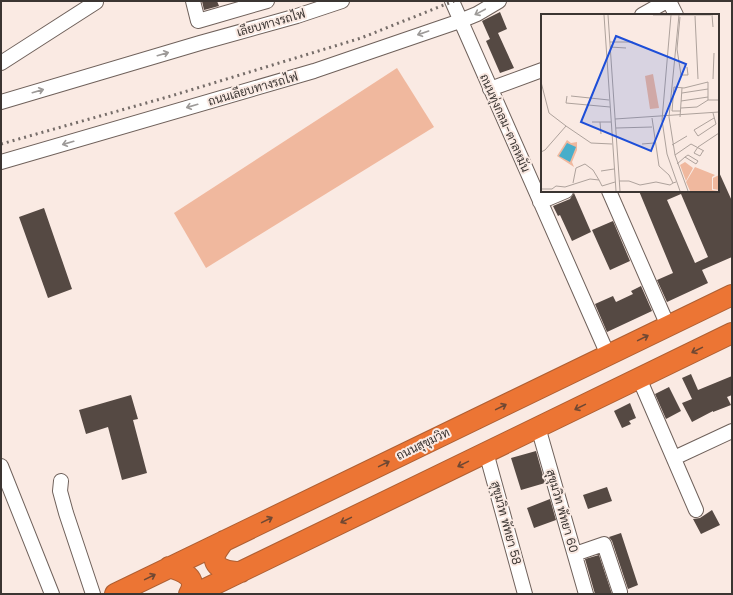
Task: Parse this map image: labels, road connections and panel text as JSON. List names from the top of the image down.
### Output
{
  "streets": {
    "highway": ["ถนนสุขุมวิท"],
    "street": [
      "เลียบทางรถไฟ",
      "ถนนเลียบทางรถไฟ",
      "ถนนทุ่งกลม-ตาลหมัน",
      "สุขุมวิท พัทยา 60",
      "สุขุมวิท พัทยา 58"
    ]
  },
  "crossings": [
    ["ถนนเลียบทางรถไฟ", "ถนนทุ่งกลม-ตาลหมัน"],
    ["ถนนทุ่งกลม-ตาลหมัน", "ถนนสุขุมวิท"]
  ]
}
